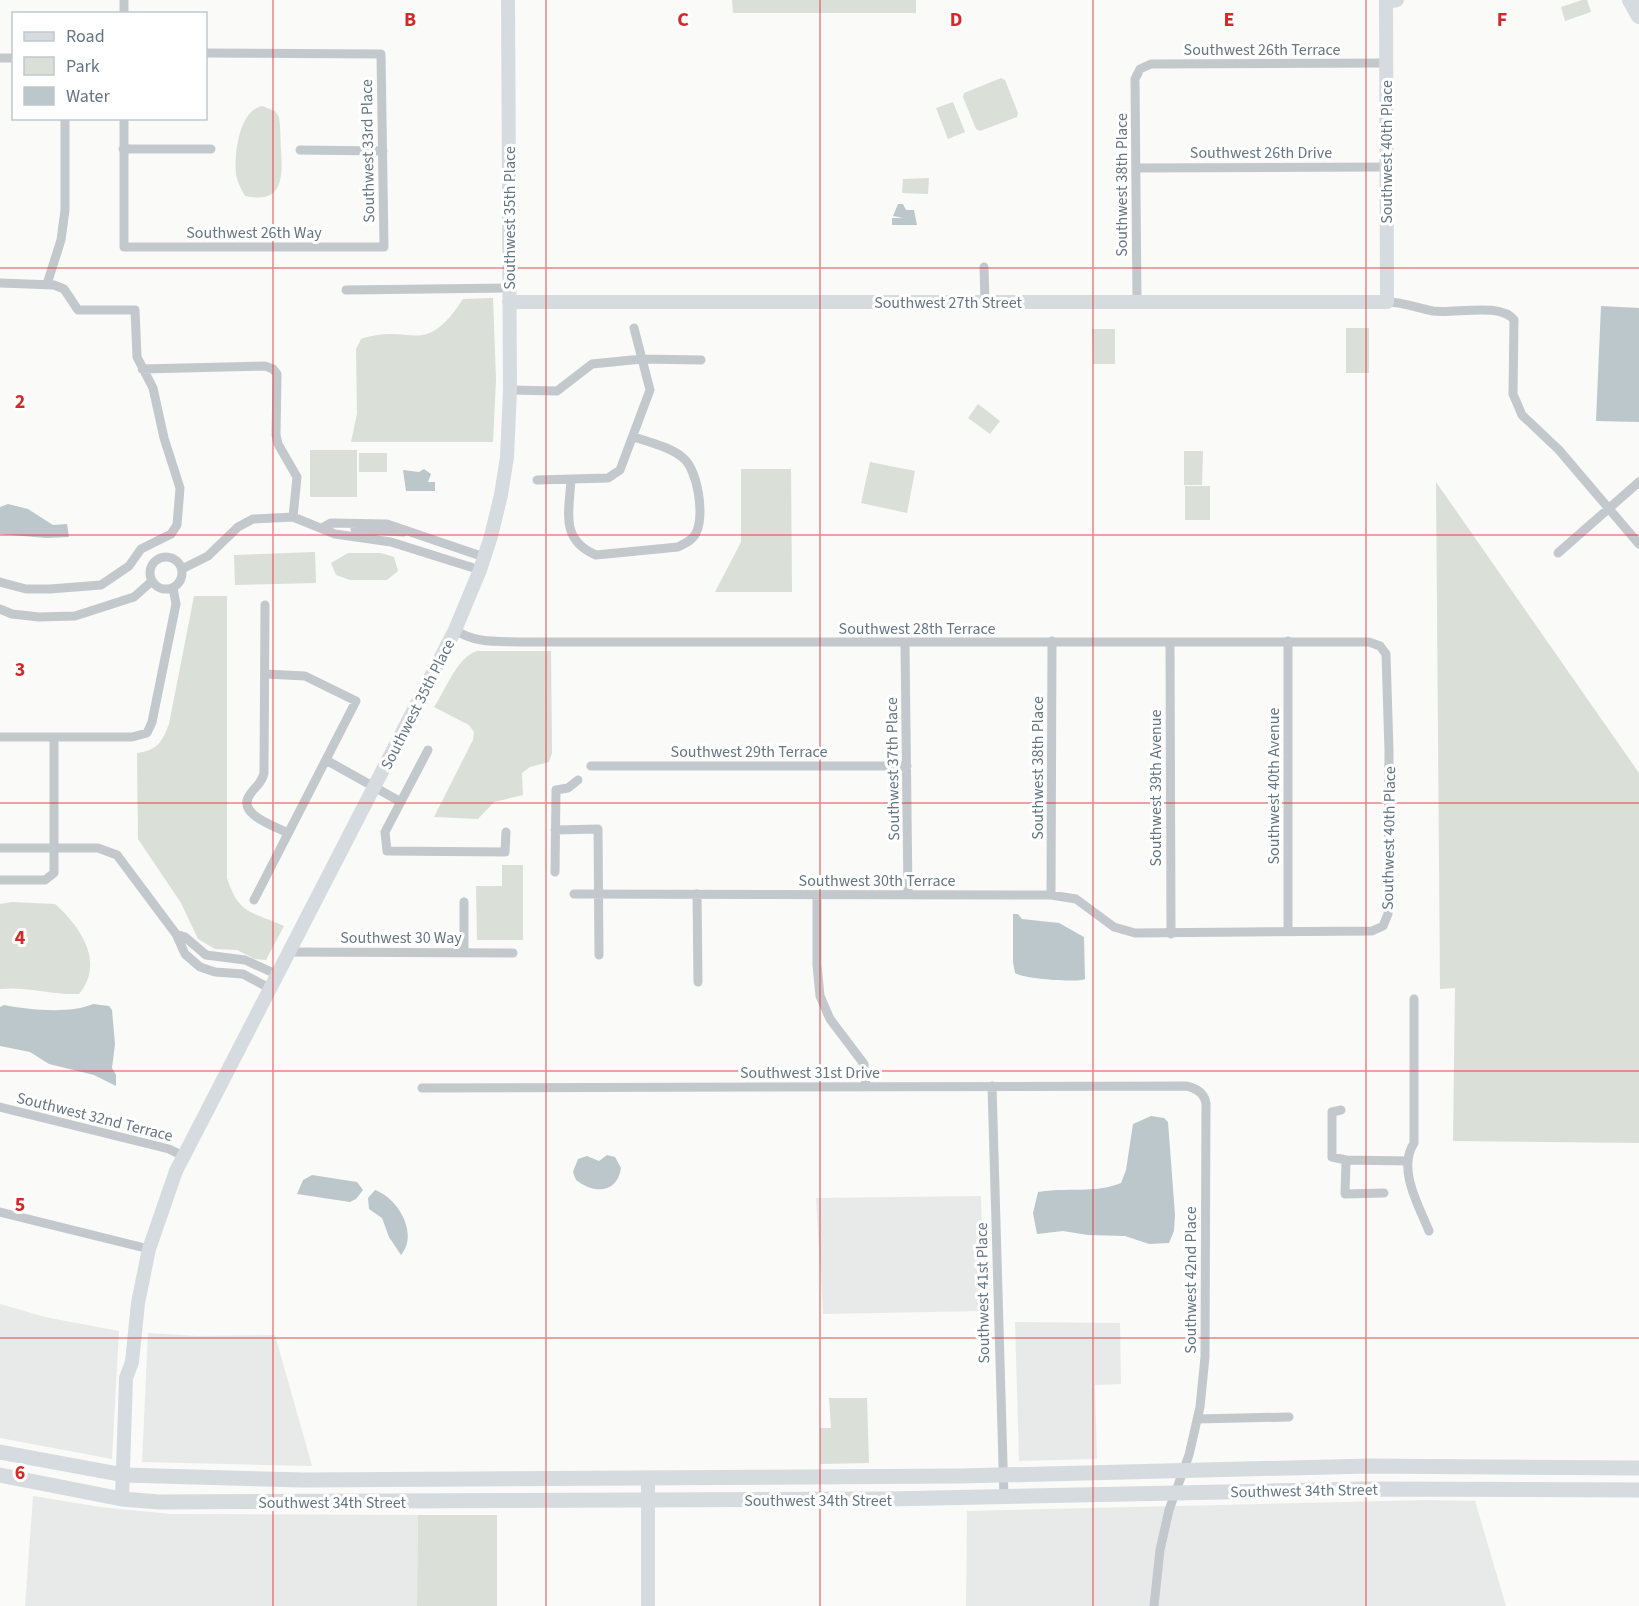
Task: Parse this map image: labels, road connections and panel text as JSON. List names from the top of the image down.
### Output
{
  "streets": {
    "main road": ["Southwest 34th Street"],
    "street": [
      "Southwest 26th Terrace",
      "Southwest 33rd Place",
      "Southwest 26th Drive",
      "Southwest 40th Place",
      "Southwest 38th Place",
      "Southwest 35th Place",
      "Southwest 26th Way",
      "Southwest 27th Street",
      "Southwest 28th Terrace",
      "Southwest 29th Terrace",
      "Southwest 37th Place",
      "Southwest 40th Avenue",
      "Southwest 39th Avenue",
      "Southwest 30th Terrace",
      "Southwest 30 Way",
      "Southwest 31st Drive",
      "Southwest 32nd Terrace",
      "Southwest 42nd Place",
      "Southwest 41st Place"
    ]
  },
  "crossings": [
    ["Southwest 26th Terrace", "Southwest 40th Place"],
    ["Southwest 26th Terrace", "Southwest 38th Place"],
    ["Southwest 33rd Place", "Southwest 26th Way"],
    ["Southwest 26th Drive", "Southwest 40th Place"],
    ["Southwest 26th Drive", "Southwest 38th Place"],
    ["Southwest 40th Place", "Southwest 27th Street"],
    ["Southwest 40th Place", "Southwest 28th Terrace"],
    ["Southwest 40th Place", "Southwest 40th Avenue"],
    ["Southwest 40th Place", "Southwest 39th Avenue"],
    ["Southwest 40th Place", "Southwest 30th Terrace"],
    ["Southwest 38th Place", "Southwest 27th Street"],
    ["Southwest 38th Place", "Southwest 28th Terrace"],
    ["Southwest 38th Place", "Southwest 30th Terrace"],
    ["Southwest 35th Place", "Southwest 27th Street"],
    ["Southwest 35th Place", "Southwest 28th Terrace"],
    ["Southwest 35th Place", "Southwest 30 Way"],
    ["Southwest 35th Place", "Southwest 32nd Terrace"],
    ["Southwest 35th Place", "Southwest 34th Street"],
    ["Southwest 28th Terrace", "Southwest 37th Place"],
    ["Southwest 28th Terrace", "Southwest 40th Avenue"],
    ["Southwest 28th Terrace", "Southwest 39th Avenue"],
    ["Southwest 29th Terrace", "Southwest 37th Place"],
    ["Southwest 37th Place", "Southwest 30th Terrace"],
    ["Southwest 39th Avenue", "Southwest 30th Terrace"],
    ["Southwest 31st Drive", "Southwest 42nd Place"],
    ["Southwest 31st Drive", "Southwest 41st Place"],
    ["Southwest 42nd Place", "Southwest 34th Street"],
    ["Southwest 41st Place", "Southwest 34th Street"]
  ],
  "legend": ["Road", "Park", "Water"],
  "grid": {
    "columns": [
      "B",
      "C",
      "D",
      "E",
      "F"
    ],
    "rows": [
      "2",
      "3",
      "4",
      "5",
      "6"
    ]
  }
}
